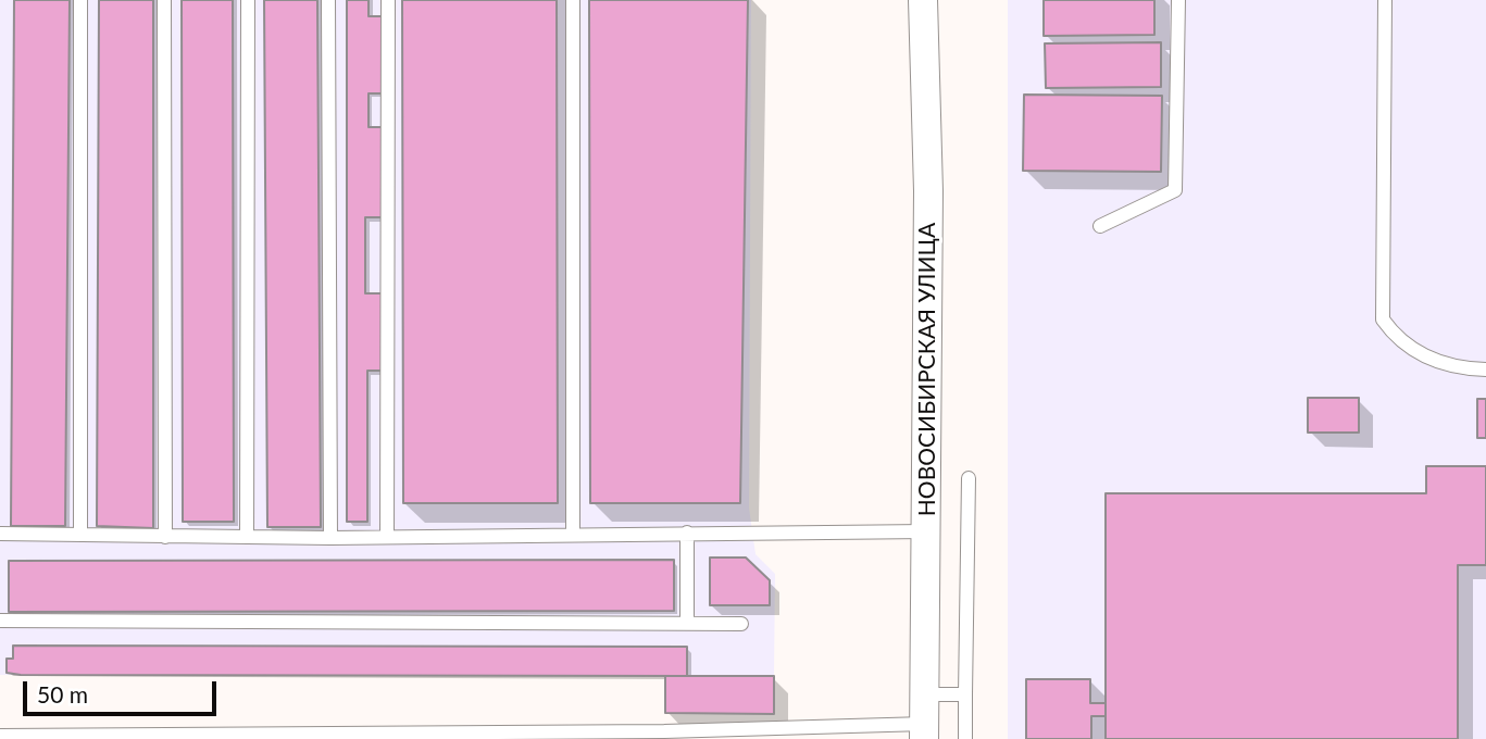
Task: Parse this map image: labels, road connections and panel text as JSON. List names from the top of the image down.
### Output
{
  "streets": {
    "street": ["НОВОСИБИРСКАЯ УЛИЦА"]
  },
  "scale_bar": "50 m"
}
